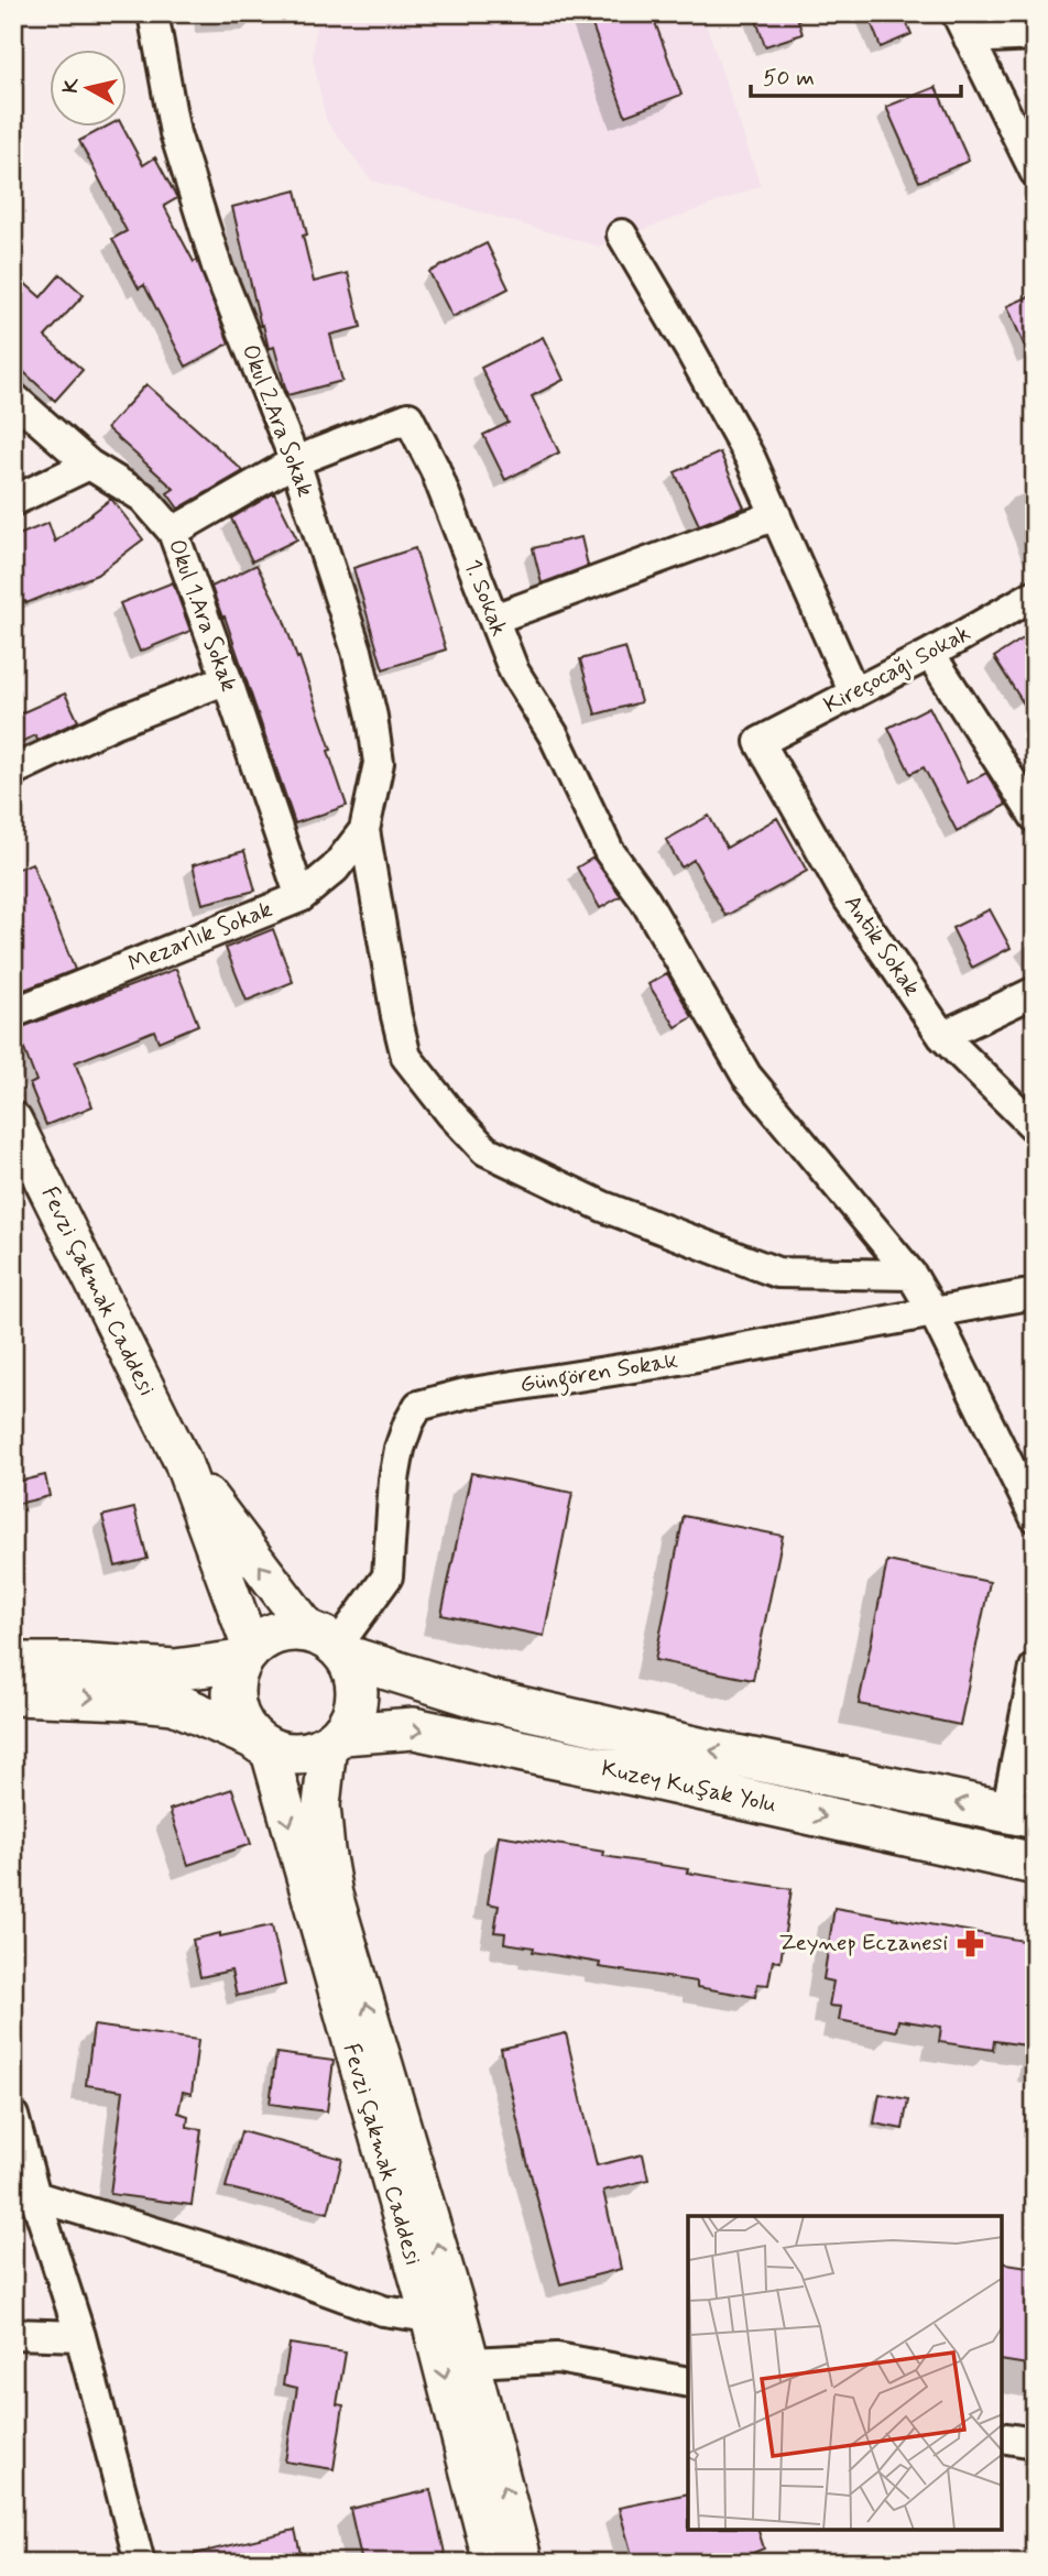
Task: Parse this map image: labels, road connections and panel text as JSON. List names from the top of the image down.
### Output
{
  "streets": {
    "main road": ["Kuzey Kuşak Yolu"],
    "street": [
      "Okul 2.Ara Sokak",
      "1. Sokak",
      "Okul 1.Ara Sokak",
      "Kireçocağı Sokak",
      "Mezarlık Sokak",
      "Antik Sokak",
      "Fevzi Çakmak Caddesi",
      "Güngören Sokak"
    ]
  },
  "crossings": [
    ["Okul 2.Ara Sokak", "1. Sokak"],
    ["Okul 2.Ara Sokak", "Mezarlık Sokak"],
    ["1. Sokak", "Güngören Sokak"],
    ["Okul 1.Ara Sokak", "Mezarlık Sokak"],
    ["Kireçocağı Sokak", "Antik Sokak"],
    ["Fevzi Çakmak Caddesi", "Güngören Sokak"],
    ["Fevzi Çakmak Caddesi", "Kuzey Kuşak Yolu"],
    ["Güngören Sokak", "Kuzey Kuşak Yolu"]
  ],
  "places": {
    "pharmacy": ["Zeynep Eczanesi"]
  },
  "scale_bar": "50 m",
  "north": "left"
}
